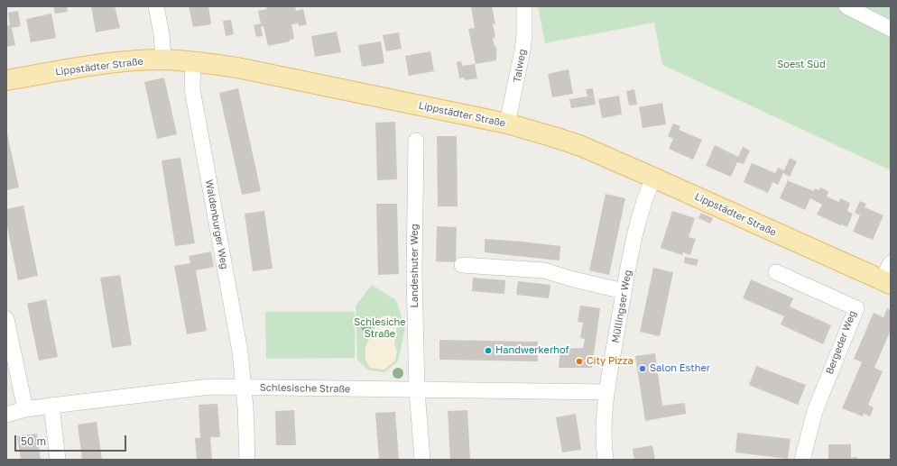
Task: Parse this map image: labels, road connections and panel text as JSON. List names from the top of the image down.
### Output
{
  "streets": {
    "main road": ["Lippstädter Straße"],
    "street": [
      "Talweg",
      "Waldenburger Weg",
      "Landeshuter Weg",
      "Müllingser Weg",
      "Bergeder Weg",
      "Schlesische Straße"
    ]
  },
  "crossings": [
    ["Talweg", "Lippstädter Straße"],
    ["Lippstädter Straße", "Waldenburger Weg"],
    ["Lippstädter Straße", "Müllingser Weg"],
    ["Waldenburger Weg", "Schlesische Straße"],
    ["Landeshuter Weg", "Schlesische Straße"],
    ["Müllingser Weg", "Schlesische Straße"]
  ],
  "parks": ["Soest Süd", "Schlesiche Straße"],
  "places": ["Handwerkerhof", "City Pizza", "Salon Esther"],
  "scale_bar": "50 m"
}
